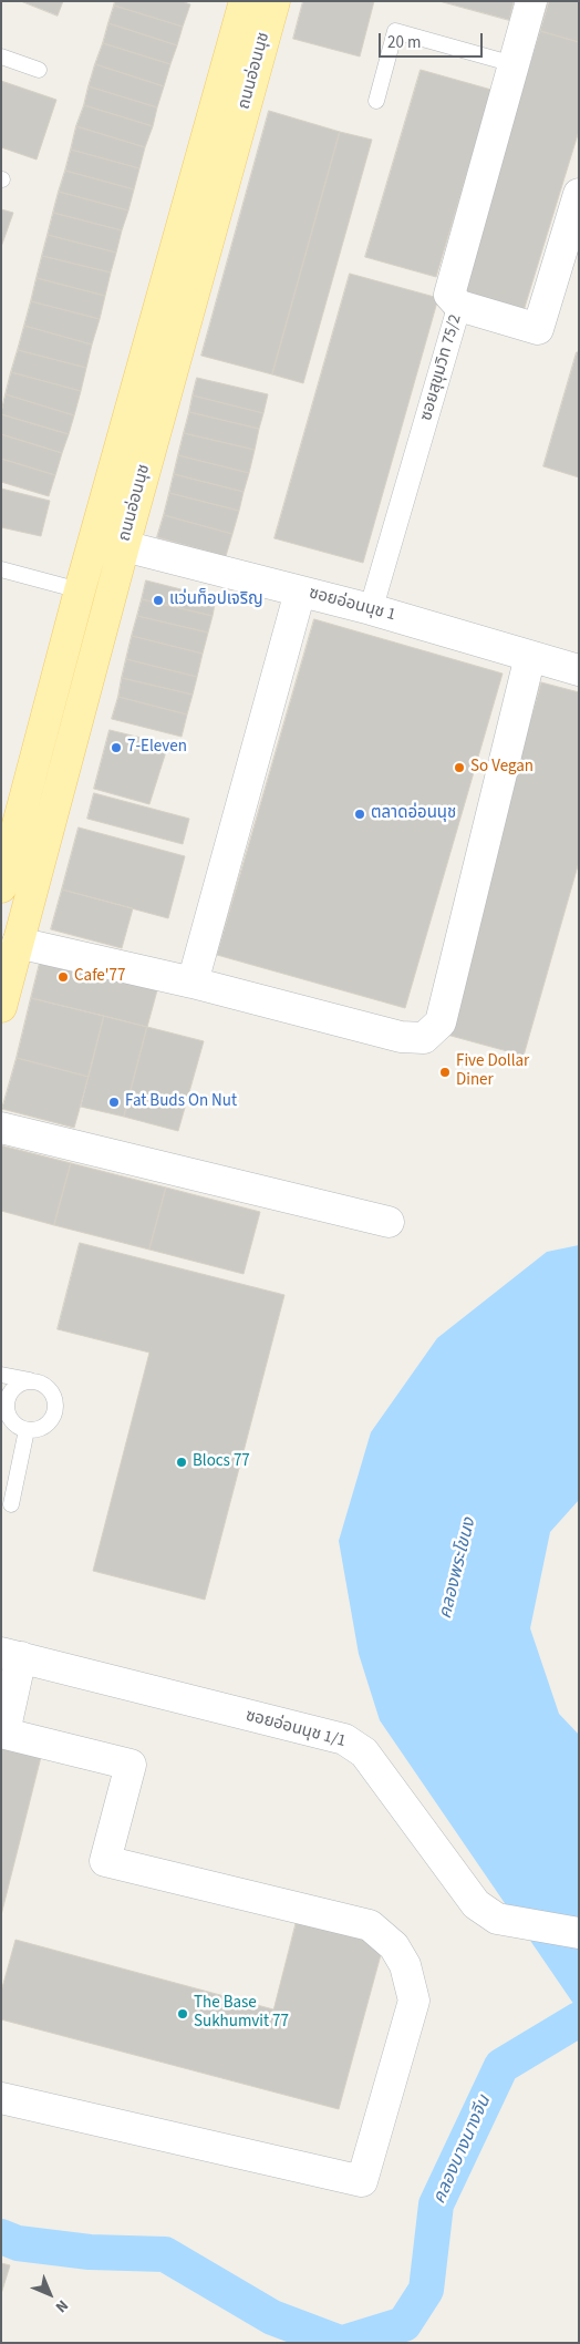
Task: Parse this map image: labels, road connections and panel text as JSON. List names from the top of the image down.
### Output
{
  "streets": {
    "main road": ["ถนนอ่อนนุช"],
    "street": ["ซอยสุขุมวิท 75/2", "ซอยอ่อนนุช 1", "ซอยอ่อนนุช 1/1"]
  },
  "crossings": [
    ["ถนนอ่อนนุช", "ซอยอ่อนนุช 1"],
    ["ซอยสุขุมวิท 75/2", "ซอยอ่อนนุช 1"]
  ],
  "water": ["คลองพระโขนง", "คลองบางนางจีน"],
  "places": [
    "แว่นท็อปเจริญ",
    "7-Eleven",
    "So Vegan",
    "ตลาดอ่อนนุช",
    "Cafe'77",
    "Five Dollar Diner",
    "Fat Buds On Nut",
    "Blocs 77",
    "The Base Sukhumvit 77"
  ],
  "scale_bar": "20 m",
  "north": "bottom right"
}
